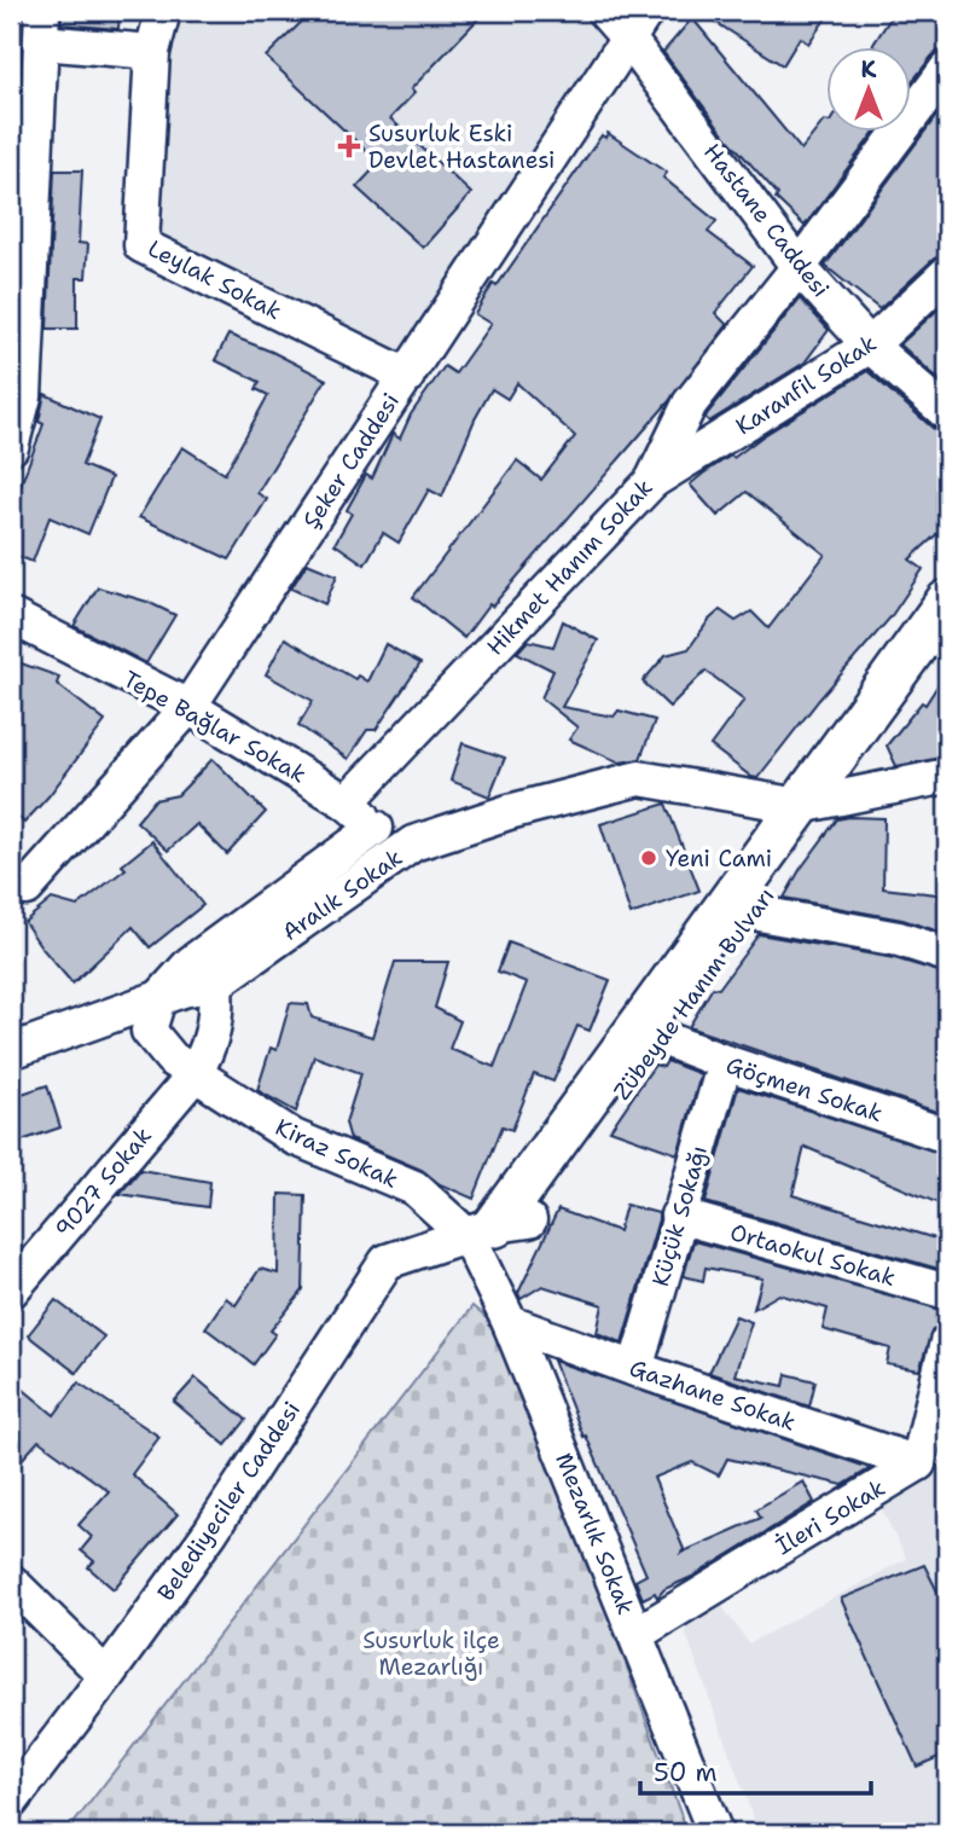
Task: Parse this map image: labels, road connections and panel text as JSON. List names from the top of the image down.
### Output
{
  "streets": {
    "main road": ["Zübeyde Hanım Bulvarı"],
    "street": [
      "Hastane Caddesi",
      "Leylak Sokak",
      "Karanfil Sokak",
      "Şeker Caddesi",
      "Hikmet Hanım Sokak",
      "Tepe Bağlar Sokak",
      "Aralık Sokak",
      "Göçmen Sokak",
      "Kiraz Sokak",
      "9027 Sokak",
      "Küçük Sokağı",
      "Ortaokul Sokak",
      "Gazhane Sokak",
      "Belediyeciler Caddesi",
      "İleri Sokak",
      "Mezarlık Sokak"
    ]
  },
  "crossings": [
    ["Hastane Caddesi", "Karanfil Sokak"],
    ["Hastane Caddesi", "Şeker Caddesi"],
    ["Hastane Caddesi", "Hikmet Hanım Sokak"],
    ["Leylak Sokak", "Şeker Caddesi"],
    ["Karanfil Sokak", "Hikmet Hanım Sokak"],
    ["Şeker Caddesi", "Tepe Bağlar Sokak"],
    ["Hikmet Hanım Sokak", "Tepe Bağlar Sokak"],
    ["Tepe Bağlar Sokak", "Aralık Sokak"],
    ["Aralık Sokak", "Zübeyde Hanım Bulvarı"],
    ["Aralık Sokak", "Kiraz Sokak"],
    ["Aralık Sokak", "9027 Sokak"],
    ["Zübeyde Hanım Bulvarı", "Göçmen Sokak"],
    ["Zübeyde Hanım Bulvarı", "Kiraz Sokak"],
    ["Zübeyde Hanım Bulvarı", "Belediyeciler Caddesi"],
    ["Zübeyde Hanım Bulvarı", "Mezarlık Sokak"],
    ["Göçmen Sokak", "Küçük Sokağı"],
    ["Kiraz Sokak", "9027 Sokak"],
    ["Kiraz Sokak", "Belediyeciler Caddesi"],
    ["Kiraz Sokak", "Mezarlık Sokak"],
    ["Küçük Sokağı", "Ortaokul Sokak"],
    ["Küçük Sokağı", "Gazhane Sokak"],
    ["Gazhane Sokak", "İleri Sokak"],
    ["Gazhane Sokak", "Mezarlık Sokak"],
    ["Belediyeciler Caddesi", "Mezarlık Sokak"],
    ["İleri Sokak", "Mezarlık Sokak"]
  ],
  "parks": ["Susurluk ilçe Mezarlığı"],
  "places": {
    "health": ["Susurluk Eski Devlet Hastanesi"],
    "other": ["Yeni Cami"]
  },
  "scale_bar": "50 m",
  "north": "top"
}
